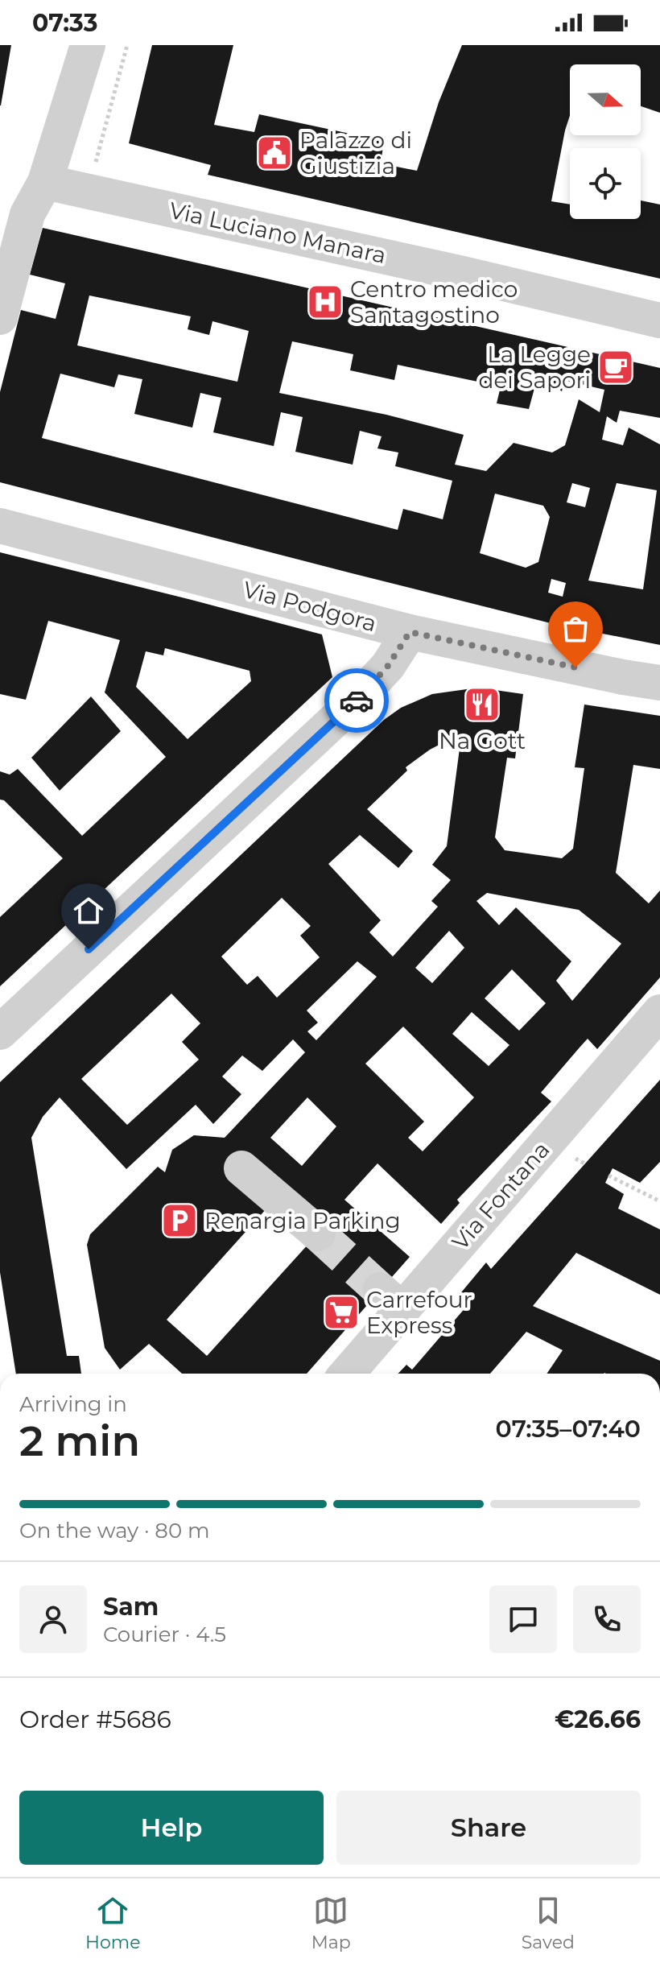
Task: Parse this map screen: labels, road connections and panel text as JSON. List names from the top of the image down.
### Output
{
  "streets": {
    "street": ["Via Luciano Manara", "Via Podgora", "Via Fontana"]
  },
  "places": {
    "public building": ["Palazzo di Giustizia"],
    "hospital": ["Centro medico Santagostino"],
    "cafe": ["La Legge dei Sapori"],
    "restaurant": ["Na Gott"],
    "parking": ["Renargia Parking"],
    "supermarket": ["Carrefour Express"]
  },
  "north": "right",
  "page": {
    "status": "07:33",
    "heading": ["2 min", "Arriving in", "07:35–07:40"],
    "panel": [
      "Sam",
      "Courier · 4.5",
      "Order #5686",
      "€26.66"
    ],
    "bar": "On the way · 80 m",
    "buttons": ["Help", "Share"],
    "tabs": ["Home", "Map", "Saved"]
  }
}
